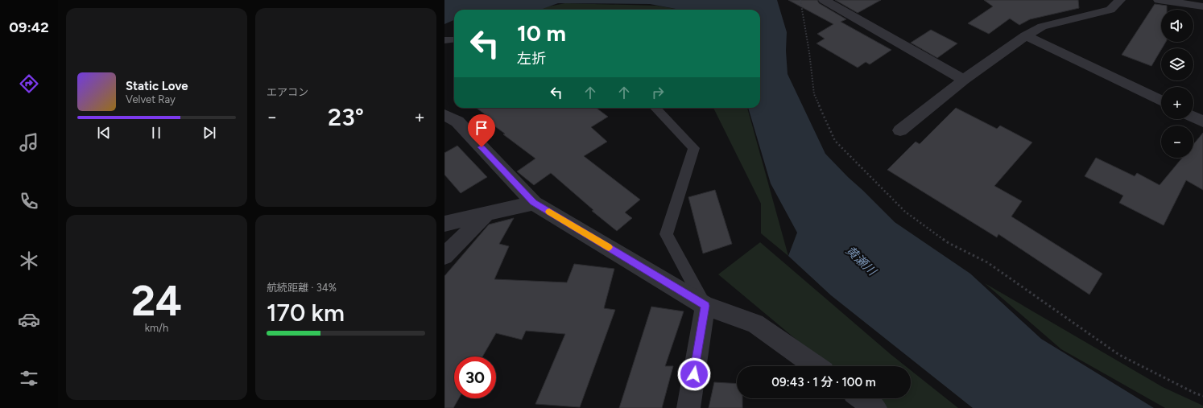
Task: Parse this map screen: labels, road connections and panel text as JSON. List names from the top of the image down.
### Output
{
  "water": ["黄瀬川"],
  "page": {
    "tabs": "09:42",
    "tile": [
      "エアコン",
      ["24", "km/h"],
      ["航続距離 · 34%", "170 km"]
    ],
    "map_buttons": ["+", "−"],
    "turn": ["10 m", "左折"],
    "song": ["Static Love", "Velvet Ray"],
    "heat": ["−", "23°", "+"],
    "limit": "30",
    "trip": "09:43 · 1 分 · 100 m"
  }
}
